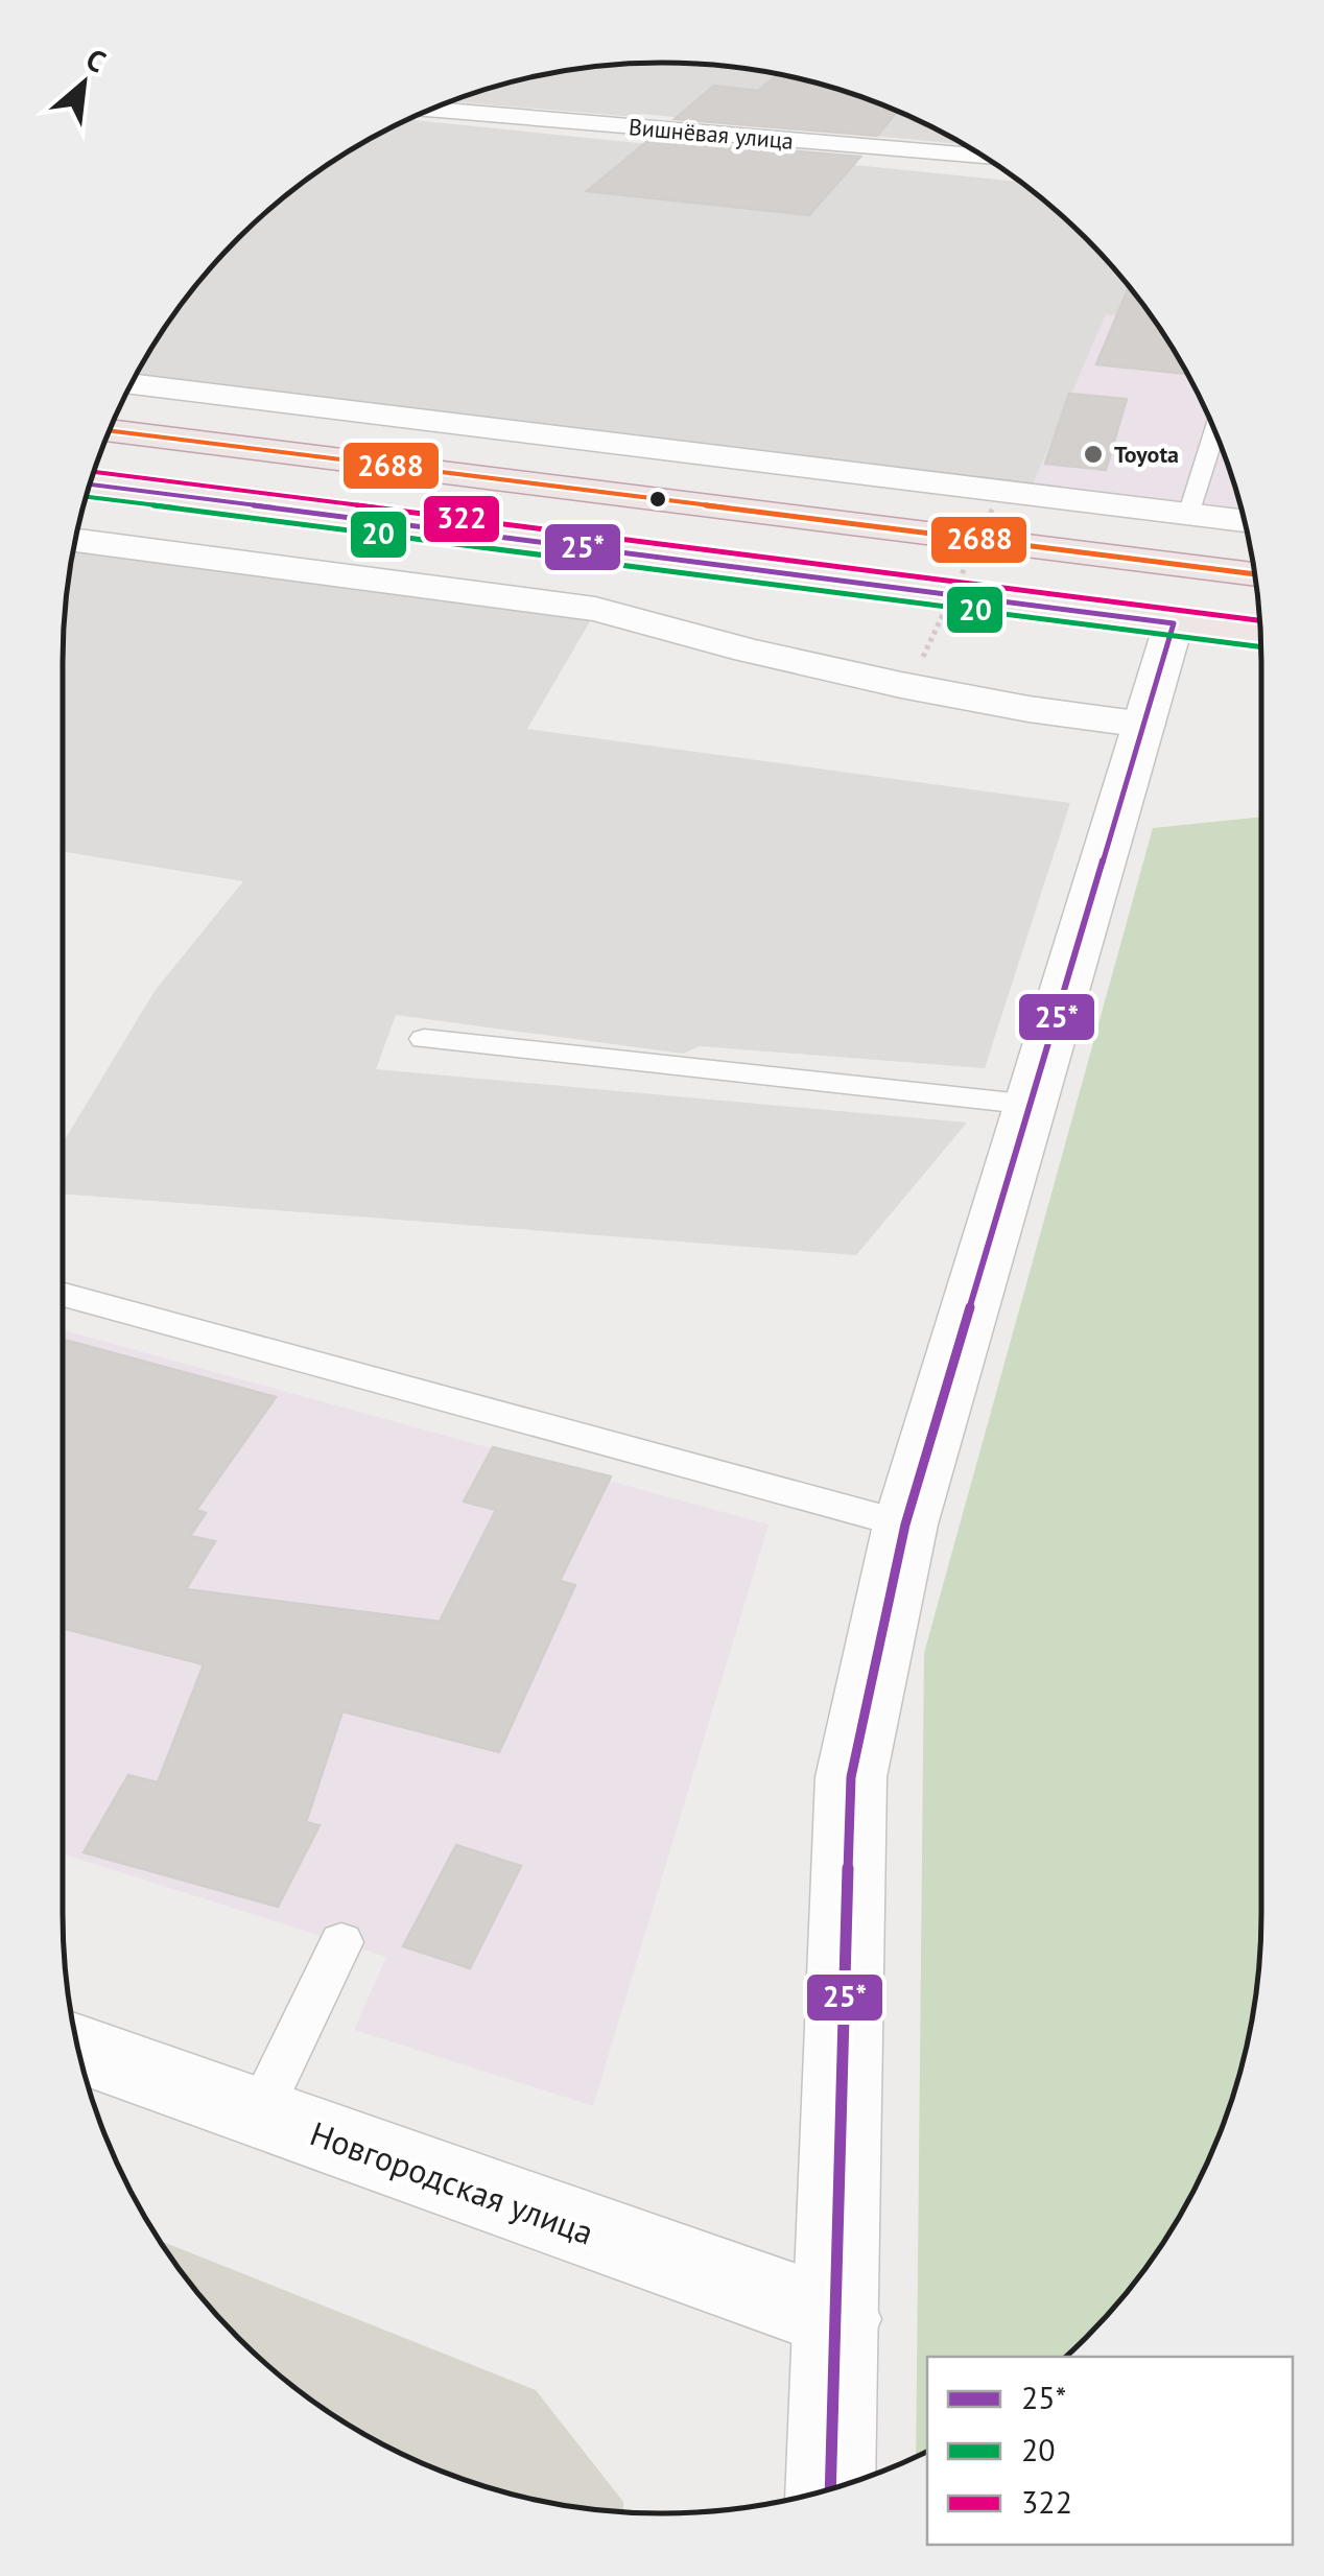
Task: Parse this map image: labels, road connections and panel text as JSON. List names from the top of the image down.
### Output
{
  "streets": {
    "street": ["Вишнёвая улица", "Новгородская улица"]
  },
  "places": ["Toyota"],
  "lines": [
    "transit line 2688",
    "transit line 322",
    "transit line 25*",
    "transit line 20"
  ],
  "legend": ["25*", "20", "322"],
  "north": "top right"
}
